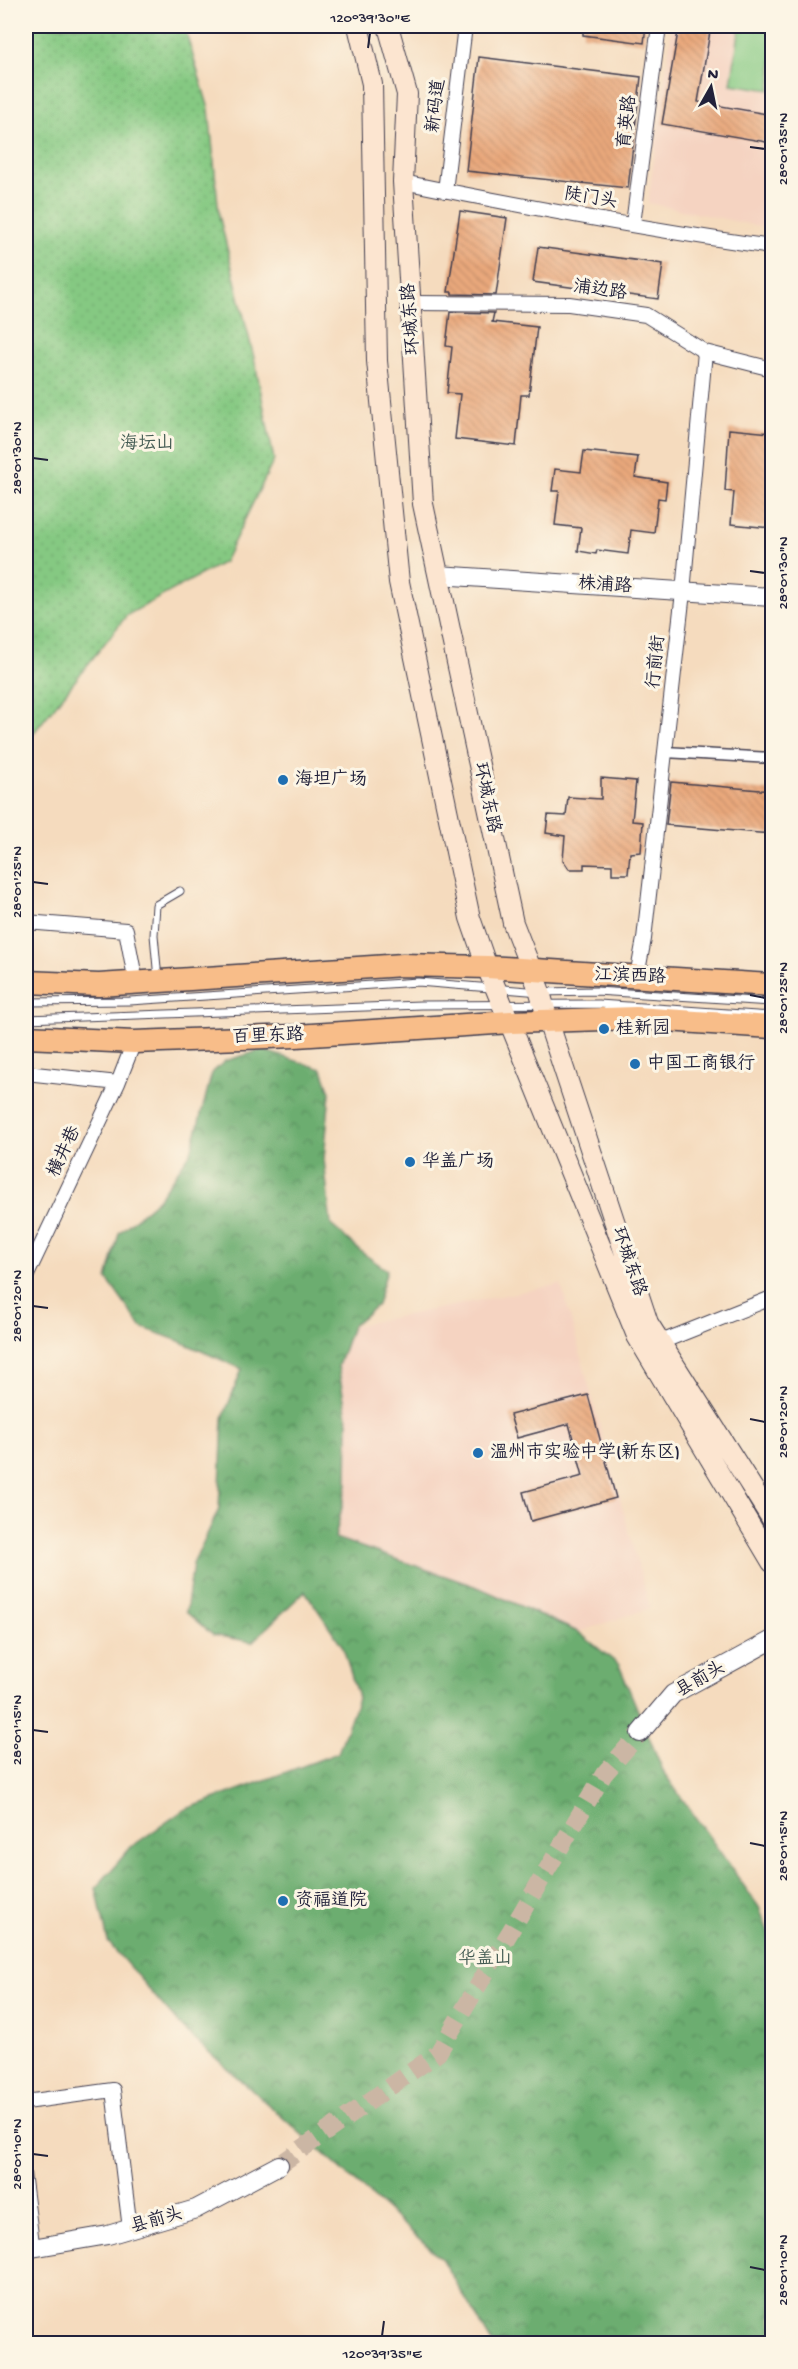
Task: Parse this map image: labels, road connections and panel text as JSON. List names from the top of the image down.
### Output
{
  "streets": {
    "main road": ["环城东路", "江滨西路", "百里东路"],
    "street": [
      "新码道",
      "育英路",
      "陡门头",
      "浦边路",
      "株浦路",
      "行前街",
      "横井巷",
      "县前头"
    ]
  },
  "crossings": [
    ["新码道", "陡门头"],
    ["育英路", "陡门头"],
    ["陡门头", "环城东路"],
    ["浦边路", "环城东路"],
    ["浦边路", "行前街"],
    ["环城东路", "株浦路"],
    ["环城东路", "江滨西路"],
    ["环城东路", "百里东路"],
    ["株浦路", "行前街"],
    ["行前街", "江滨西路"],
    ["江滨西路", "百里东路"],
    ["百里东路", "横井巷"]
  ],
  "parks": ["海坛山", "华盖山"],
  "places": [
    "海坦广场",
    "桂新园",
    "中国工商银行",
    "华盖广场",
    "温州市实验中学(新东区)",
    "资福道院"
  ],
  "north": "top",
  "coordinates": [
    "120°39'30\"E",
    "28°01'35\"N",
    "28°01'30\"N",
    "28°01'25\"N",
    "28°01'20\"N",
    "28°01'15\"N",
    "28°01'10\"N",
    "120°39'35\"E"
  ]
}
